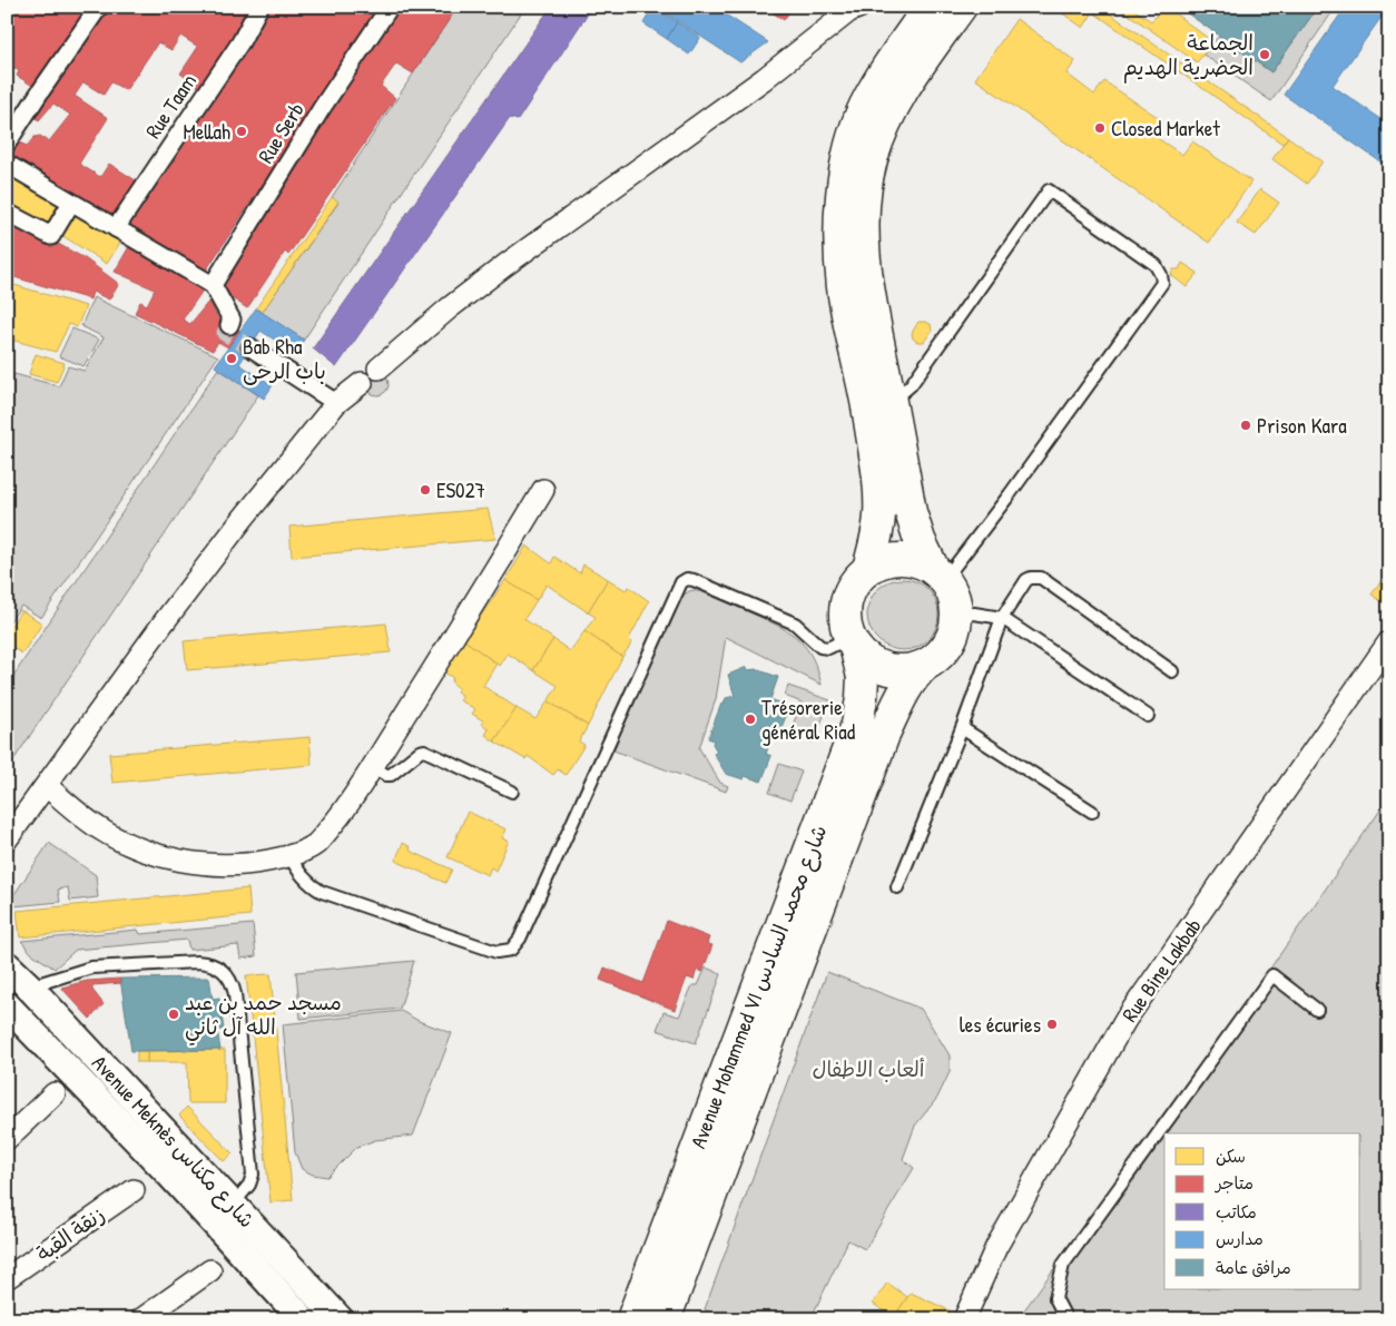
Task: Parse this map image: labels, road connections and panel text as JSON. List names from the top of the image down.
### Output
{
  "streets": {
    "main road": ["Avenue Mohammed VI شارع محمد السادس"],
    "street": [
      "Rue Taam",
      "Rue Serb",
      "Rue Bine Lakbab",
      "Avenue Meknès شارع مكناس",
      "زنقة القبة"
    ]
  },
  "parks": ["ألعاب الاطفال"],
  "places": [
    "الجماعة الحضرية الهديم",
    "Closed Market",
    "Mellah",
    "Bab Rha باب الرحى",
    "Prison Kara",
    "ES027",
    "Trésorerie général Riad",
    "مسجد حمد بن عبد الله آل ثاني",
    "les écuries"
  ],
  "legend": [
    "سكن",
    "متاجر",
    "مكاتب",
    "مدارس",
    "مرافق عامة"
  ]
}
